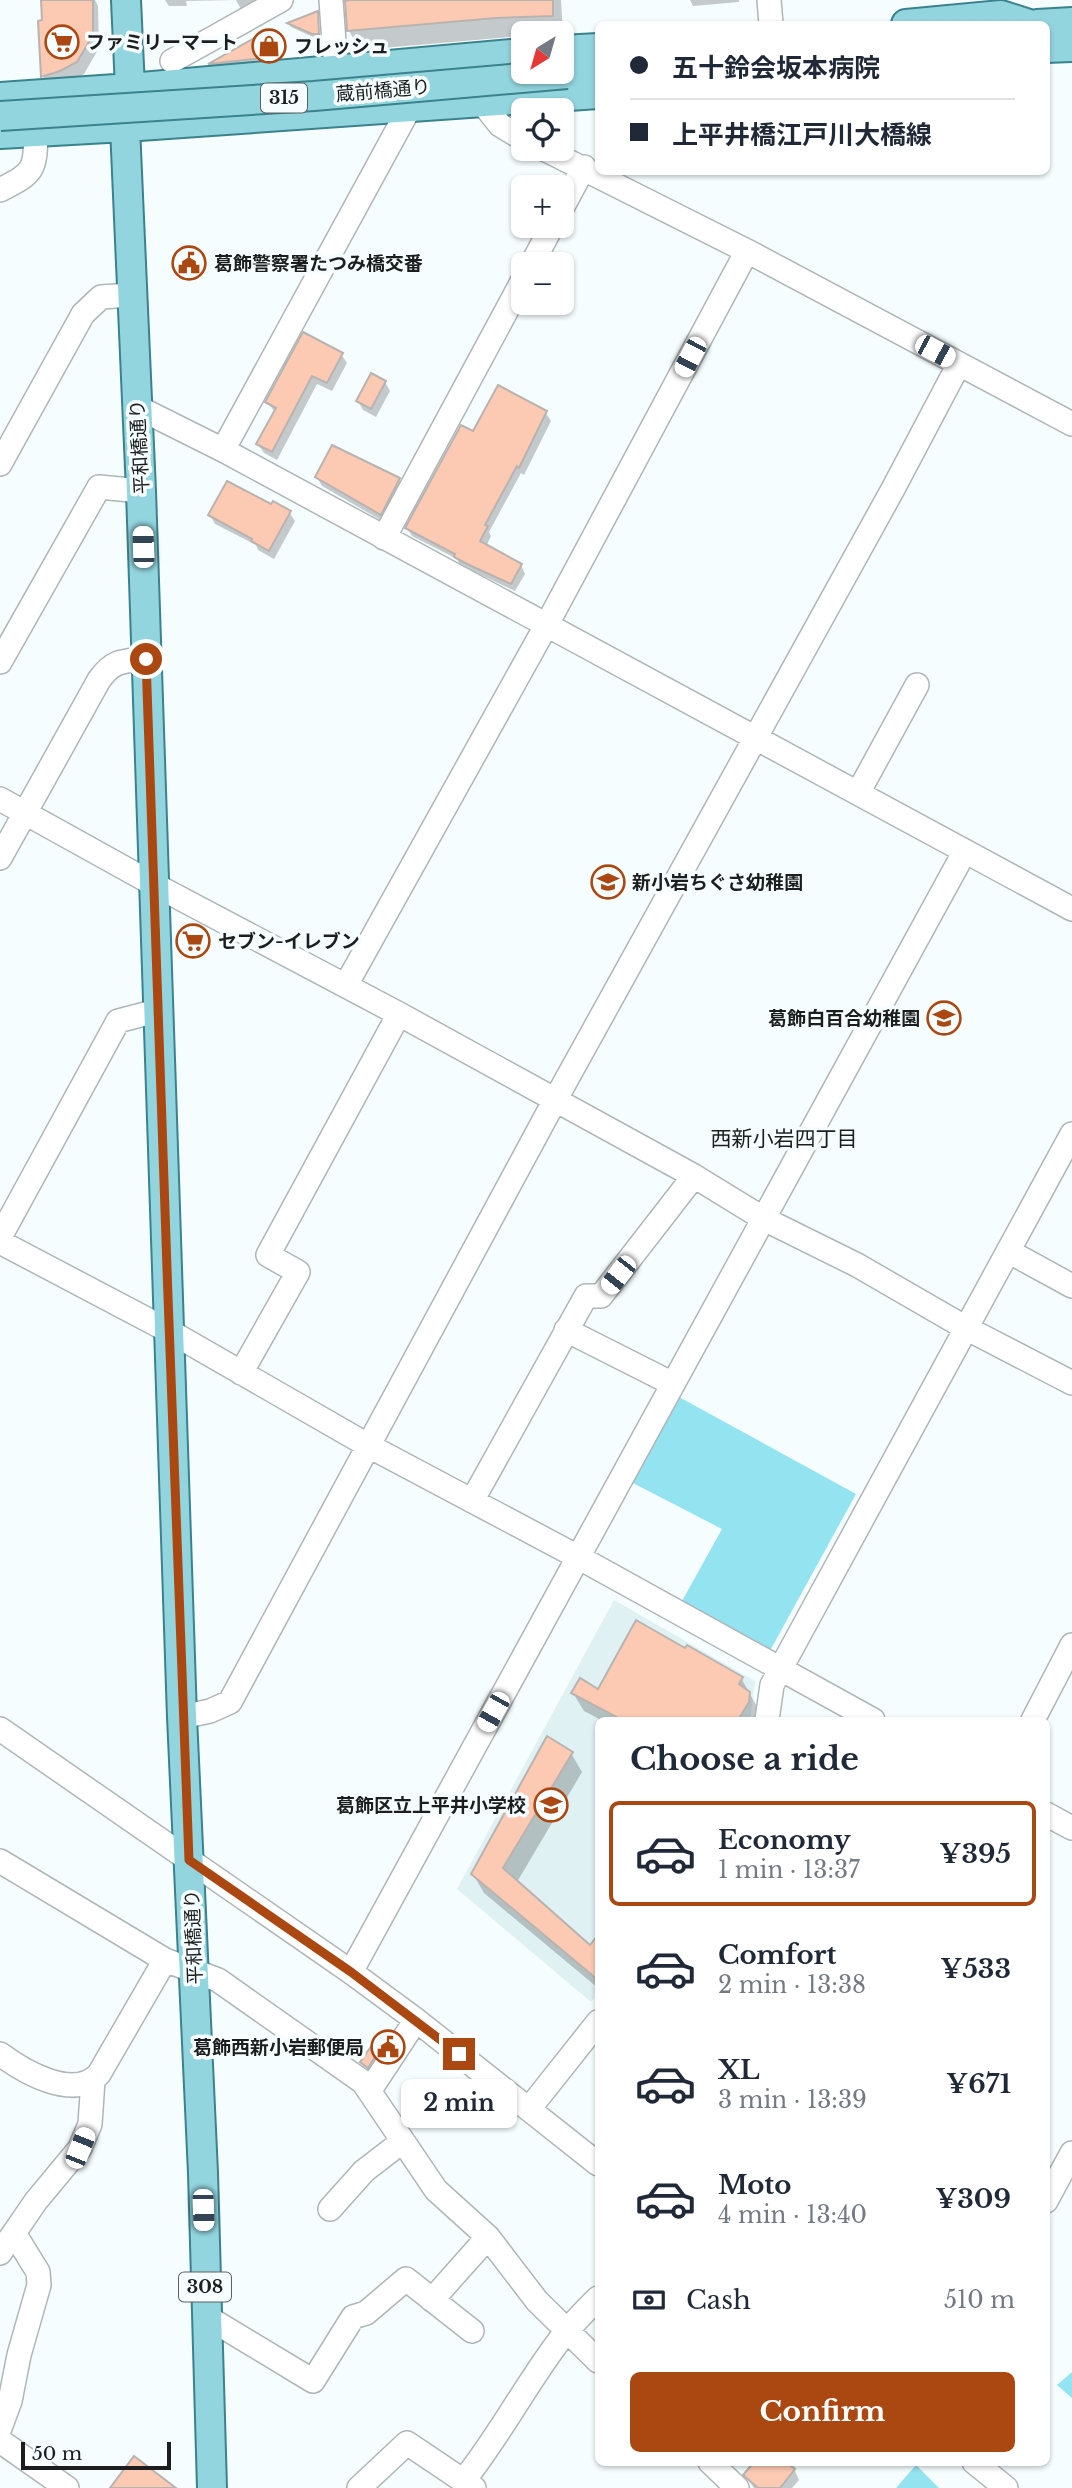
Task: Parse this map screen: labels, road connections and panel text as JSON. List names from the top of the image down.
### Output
{
  "streets": {
    "main road": [
      "蔵前橋通り",
      "315",
      "平和橋通り",
      "308"
    ]
  },
  "crossings": [
    ["315", "平和橋通り"],
    ["315", "308"],
    ["平和橋通り", "308"]
  ],
  "districts": ["西新小岩四丁目"],
  "places": {
    "supermarket": ["ファミリーマート", "セブン-イレブン"],
    "shop": ["フレッシュ"],
    "public building": ["葛飾警察署たつみ橋交番", "葛飾西新小岩郵便局"],
    "school or university": ["新小岩ちぐさ幼稚園", "葛飾白百合幼稚園", "葛飾区立上平井小学校"]
  },
  "scale_bar": "50 m",
  "north": "bottom left",
  "page": {
    "map_buttons": ["+", "−"],
    "banner": ["五十鈴会坂本病院", "上平井橋江戸川大橋線"],
    "heading": "Choose a ride",
    "list": [
      {
        "name": "Economy",
        "note": "1 min · 13:37",
        "value": "¥395"
      },
      {
        "name": "Comfort",
        "note": "2 min · 13:38",
        "value": "¥533"
      },
      {
        "name": "XL",
        "note": "3 min · 13:39",
        "value": "¥671"
      },
      {
        "name": "Moto",
        "note": "4 min · 13:40",
        "value": "¥309"
      }
    ],
    "bubble": "2 min",
    "pay": ["Cash", "510 m"],
    "buttons": "Confirm",
    "scale": "50 m"
  }
}
